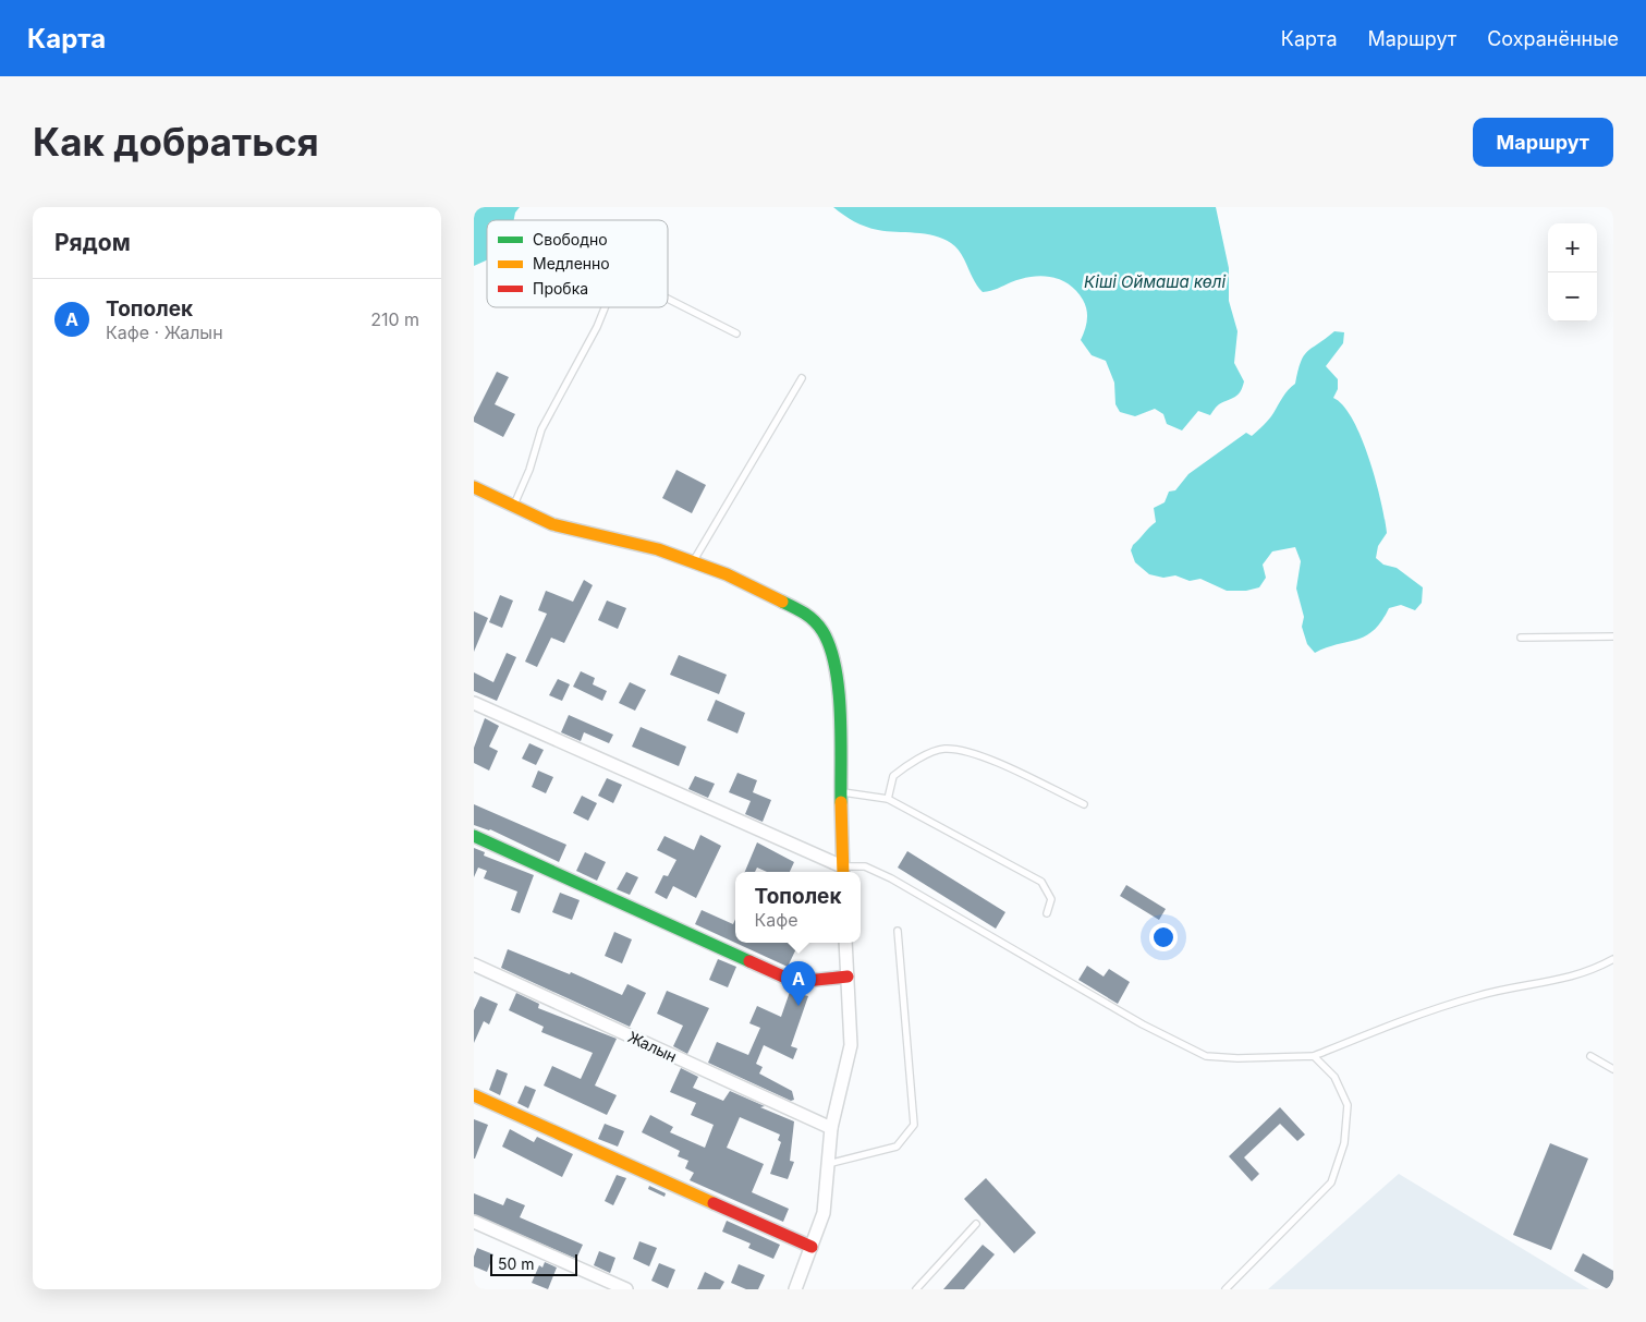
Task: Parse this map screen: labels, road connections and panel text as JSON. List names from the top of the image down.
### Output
{
  "streets": {
    "street": ["Жалын"]
  },
  "water": ["Кіші Оймаша көлi"],
  "legend": ["Свободно", "Медленно", "Пробка"],
  "scale_bar": "50 m",
  "page": {
    "header": "Карта",
    "nav": ["Карта", "Маршрут", "Сохранённые"],
    "buttons": "Маршрут",
    "title": "Как добраться",
    "heading": "Рядом",
    "map_buttons": ["+", "−"],
    "list": [
      {
        "mark": "A",
        "name": "Тополек",
        "note": "Кафе · Жалын",
        "value": "210 m"
      }
    ],
    "popup": ["Тополек", "Кафе"],
    "pins": "A",
    "scale": "50 m"
  }
}
